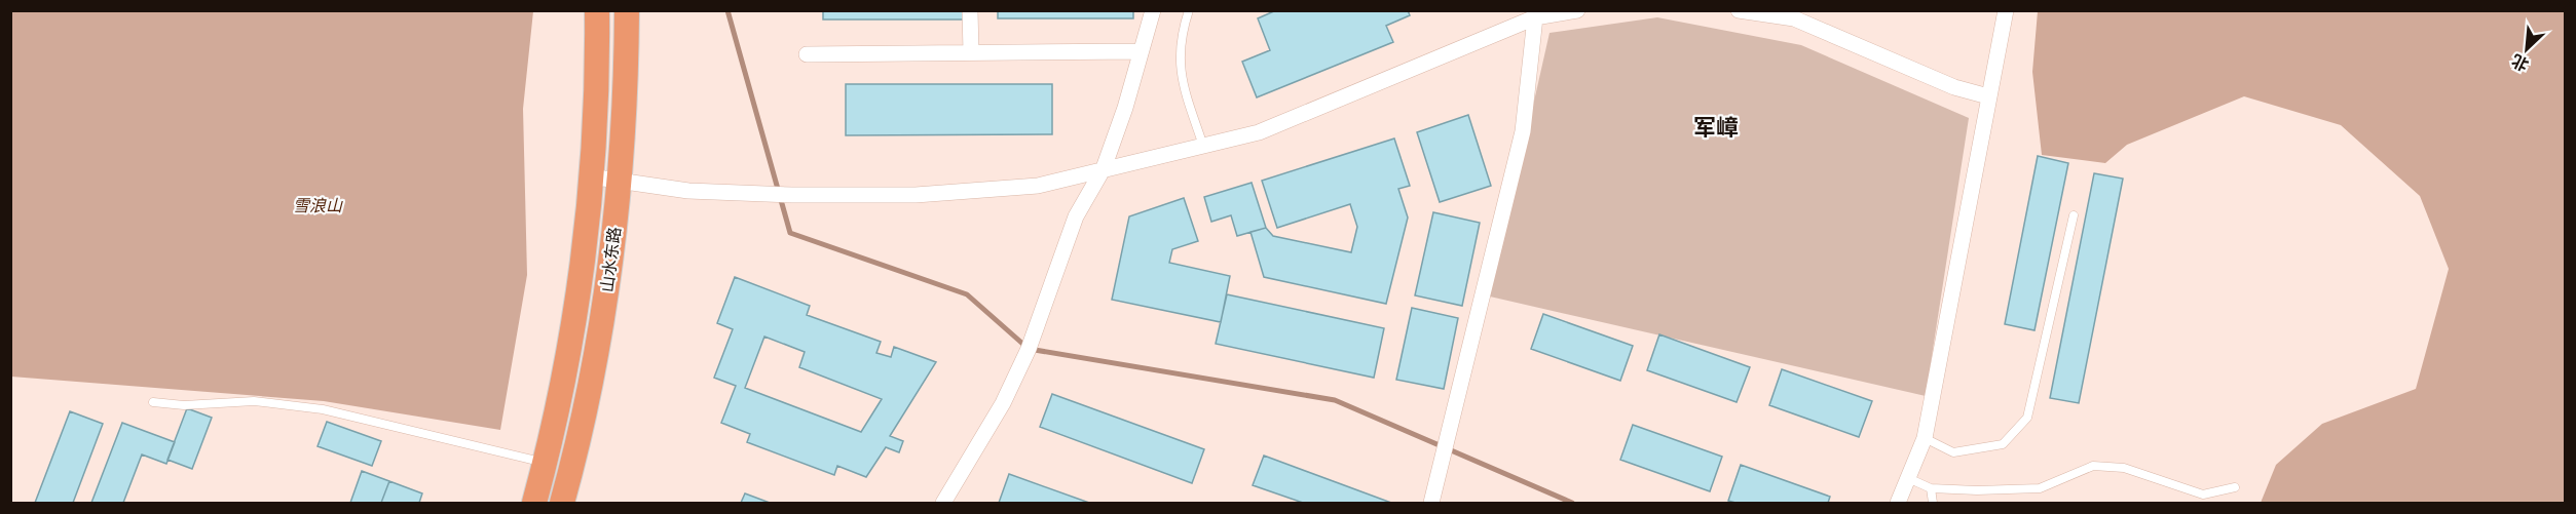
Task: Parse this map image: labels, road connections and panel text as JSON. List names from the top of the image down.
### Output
{
  "streets": {
    "highway": ["山水东路"]
  },
  "districts": ["军嶂"],
  "parks": ["雪浪山"],
  "north": "bottom left"
}
